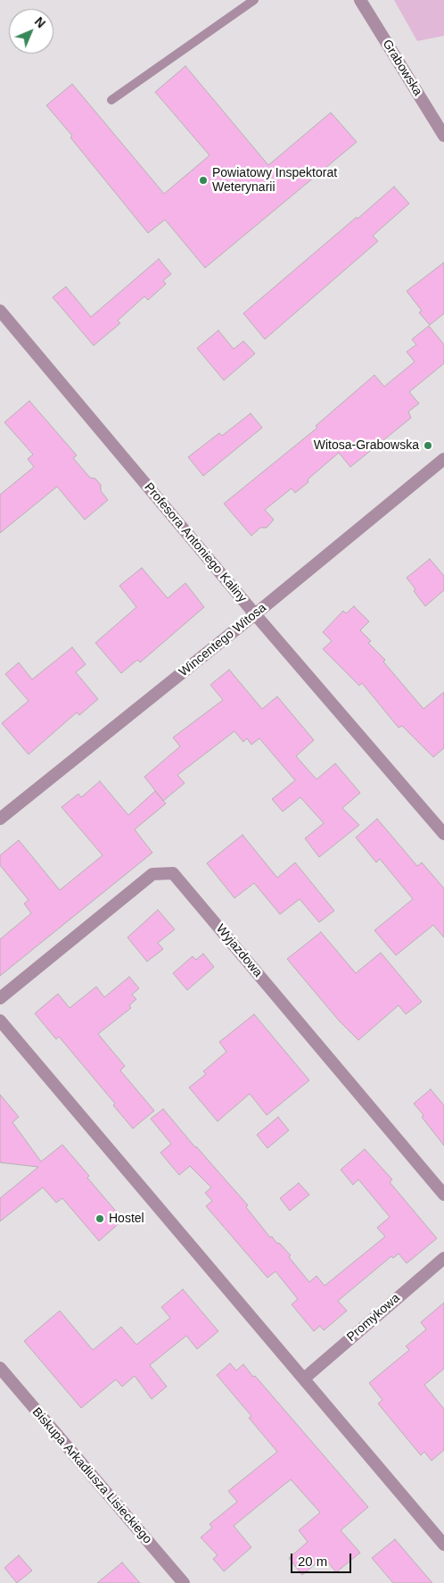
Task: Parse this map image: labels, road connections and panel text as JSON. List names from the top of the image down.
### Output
{
  "streets": {
    "street": [
      "Grabowska",
      "Profesora Antoniego Kaliny",
      "Wincentego Witosa",
      "Wyjazdowa",
      "Promykowa",
      "Biskupa Arkadiusza Lisieckiego"
    ]
  },
  "crossings": [
    ["Profesora Antoniego Kaliny", "Wincentego Witosa"]
  ],
  "places": ["Powiatowy Inspektorat Weterynarii", "Witosa-Grabowska", "Hostel"],
  "scale_bar": "20 m",
  "north": "top right"
}
